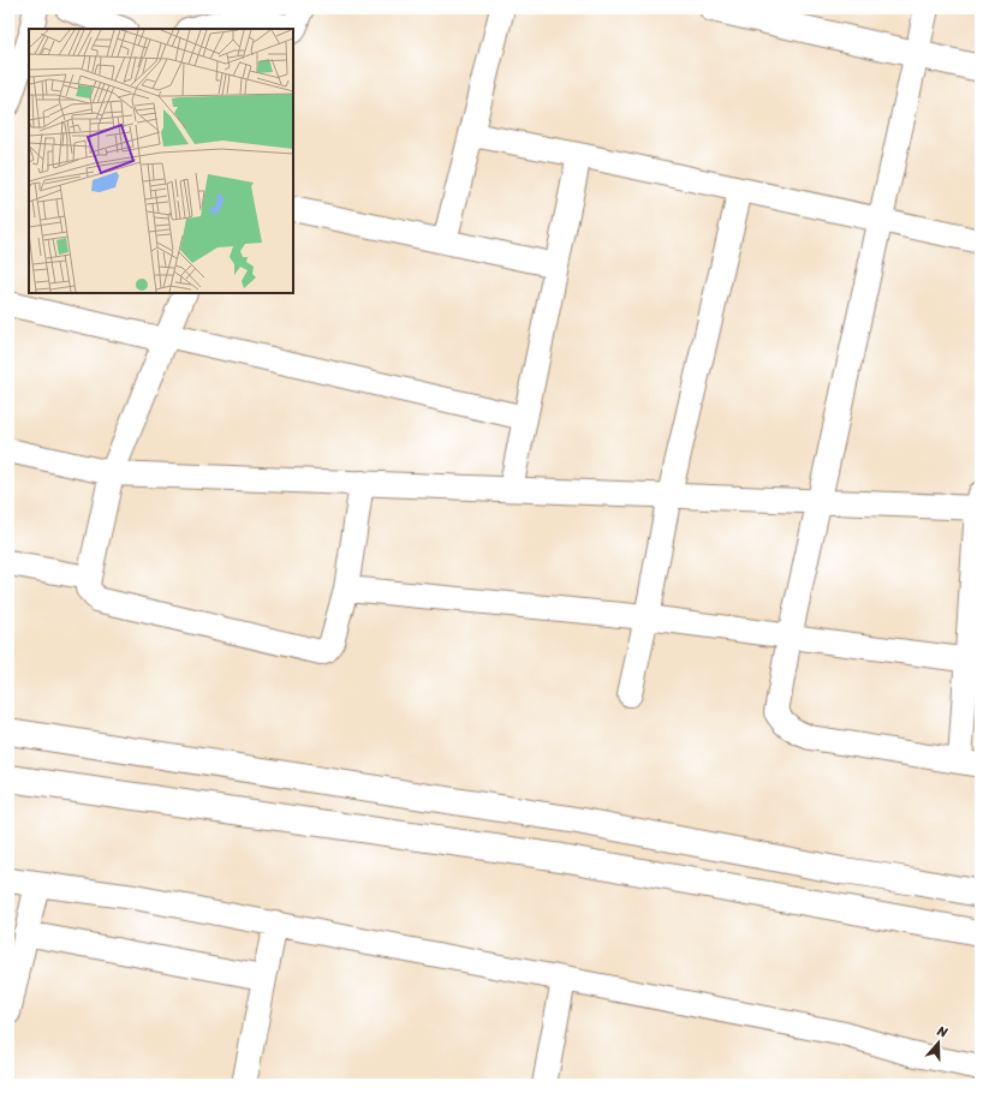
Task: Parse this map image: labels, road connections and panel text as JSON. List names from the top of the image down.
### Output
{
  "north": "top"
}
